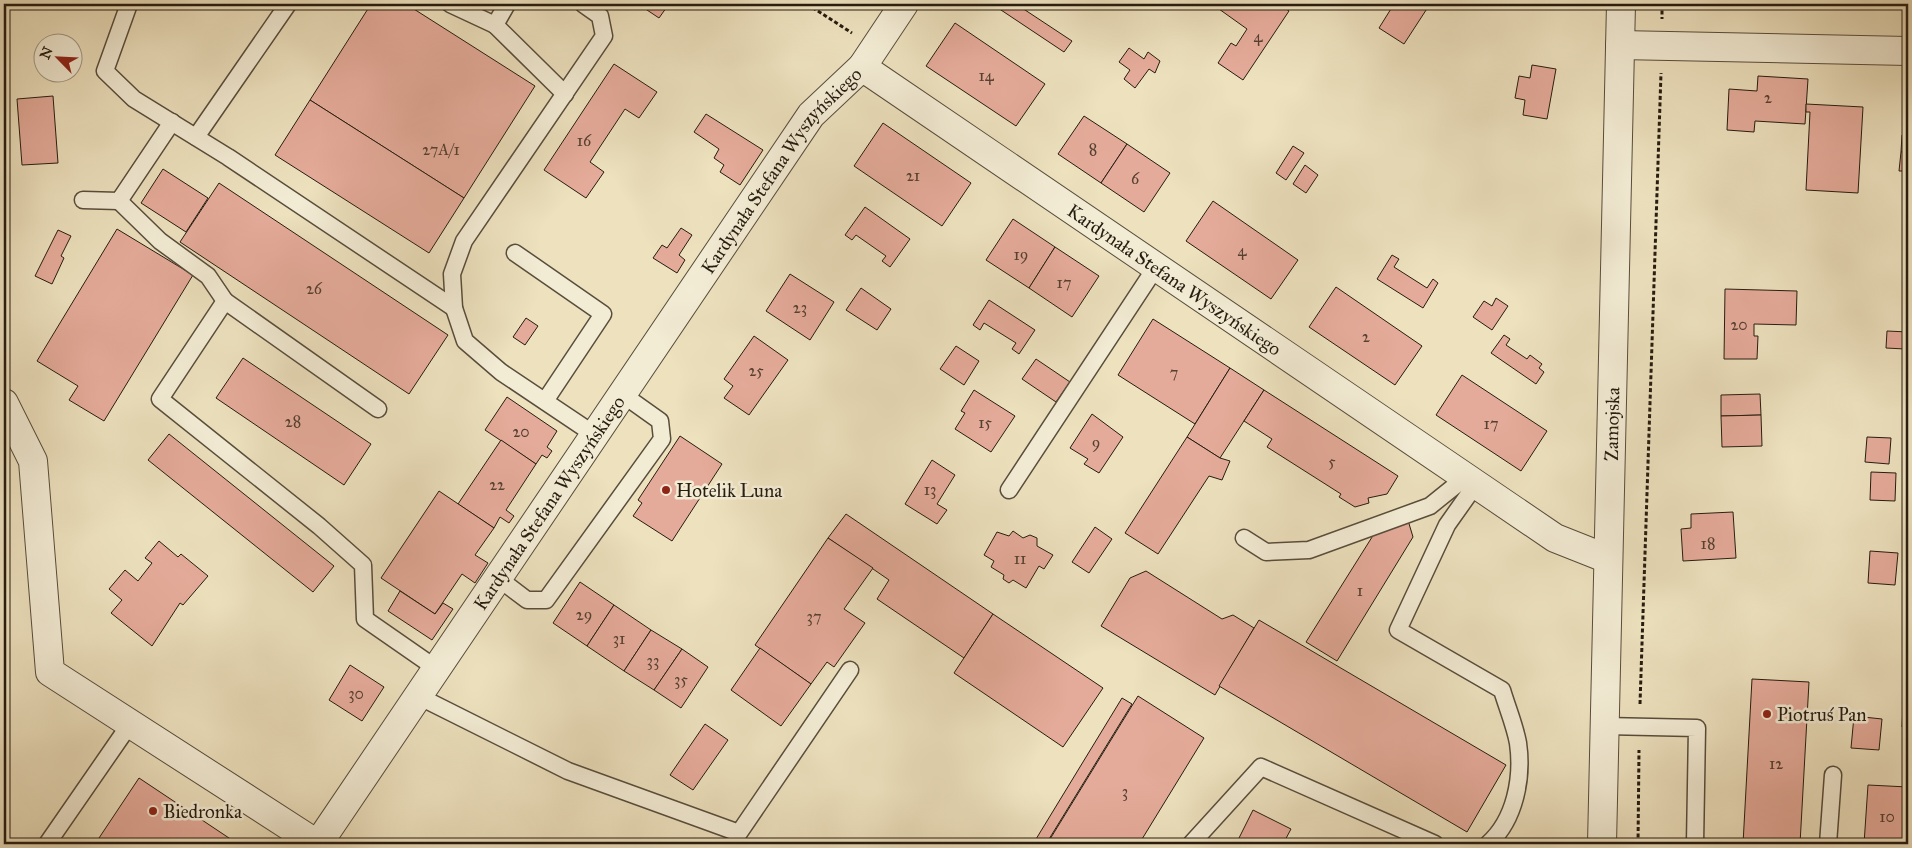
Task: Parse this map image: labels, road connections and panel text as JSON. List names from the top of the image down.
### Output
{
  "streets": {
    "street": ["Kardynała Stefana Wyszyńskiego", "Zamojska"]
  },
  "crossings": [
    ["Kardynała Stefana Wyszyńskiego", "Zamojska"]
  ],
  "places": ["Hotelik Luna", "Piotruś Pan", "Biedronka"],
  "house_numbers": [
    "4",
    "14",
    "2",
    "16",
    "27A/1",
    "8",
    "21",
    "6",
    "4",
    "19",
    "17",
    "26",
    "23",
    "20",
    "2",
    "25",
    "7",
    "28",
    "15",
    "17",
    "20",
    "9",
    "5",
    "22",
    "13",
    "18",
    "11",
    "1",
    "29",
    "37",
    "31",
    "33",
    "35",
    "30",
    "12",
    "3",
    "10"
  ],
  "north": "top left"
}
